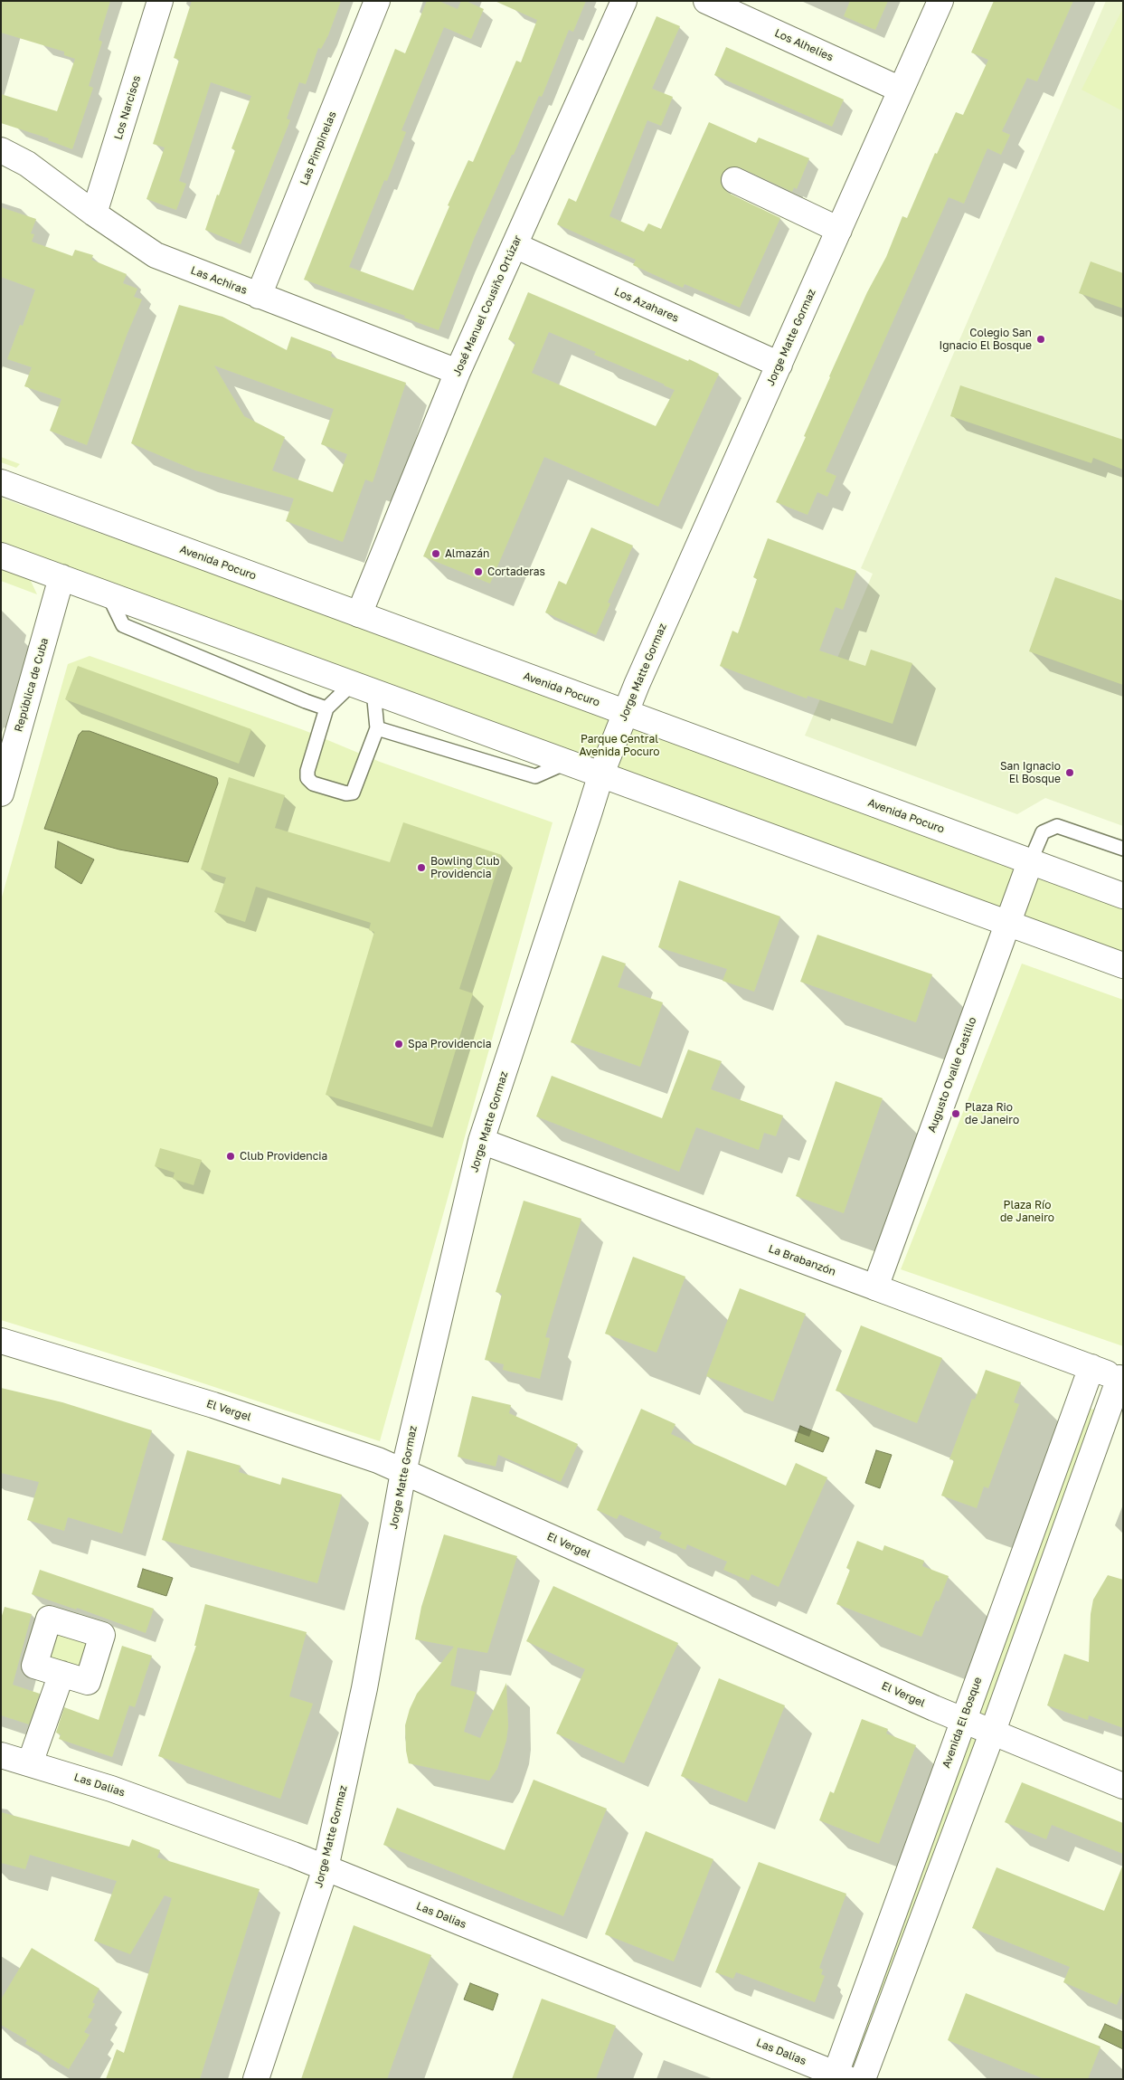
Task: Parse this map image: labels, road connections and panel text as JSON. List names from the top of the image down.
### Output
{
  "streets": {
    "street": [
      "Los Alhelies",
      "Los Narcisos",
      "Las Pimpinelas",
      "Las Achiras",
      "Los Azahares",
      "José Manuel Cousiño Ortúzar",
      "Jorge Matte Gormaz",
      "Avenida Pocuro",
      "República de Cuba",
      "Augusto Ovalle Castillo",
      "La Brabanzón",
      "El Vergel",
      "Avenida El Bosque",
      "Las Dalias"
    ]
  },
  "crossings": [
    ["Los Alhelies", "Jorge Matte Gormaz"],
    ["Los Narcisos", "Las Achiras"],
    ["Las Pimpinelas", "Las Achiras"],
    ["Las Achiras", "José Manuel Cousiño Ortúzar"],
    ["Los Azahares", "José Manuel Cousiño Ortúzar"],
    ["Los Azahares", "Jorge Matte Gormaz"],
    ["José Manuel Cousiño Ortúzar", "Avenida Pocuro"],
    ["Jorge Matte Gormaz", "Avenida Pocuro"],
    ["Jorge Matte Gormaz", "La Brabanzón"],
    ["Jorge Matte Gormaz", "El Vergel"],
    ["Jorge Matte Gormaz", "Las Dalias"],
    ["Avenida Pocuro", "Augusto Ovalle Castillo"],
    ["Augusto Ovalle Castillo", "La Brabanzón"],
    ["La Brabanzón", "Avenida El Bosque"],
    ["El Vergel", "Avenida El Bosque"],
    ["Avenida El Bosque", "Las Dalias"]
  ],
  "parks": ["Parque Central Avenida Pocuro", "Plaza Río de Janeiro"],
  "places": [
    "Colegio San Ignacio El Bosque",
    "Almazán",
    "Cortaderas",
    "San Ignacio El Bosque",
    "Bowling Club Providencia",
    "Spa Providencia",
    "Plaza Rio de Janeiro",
    "Club Providencia"
  ]
}
